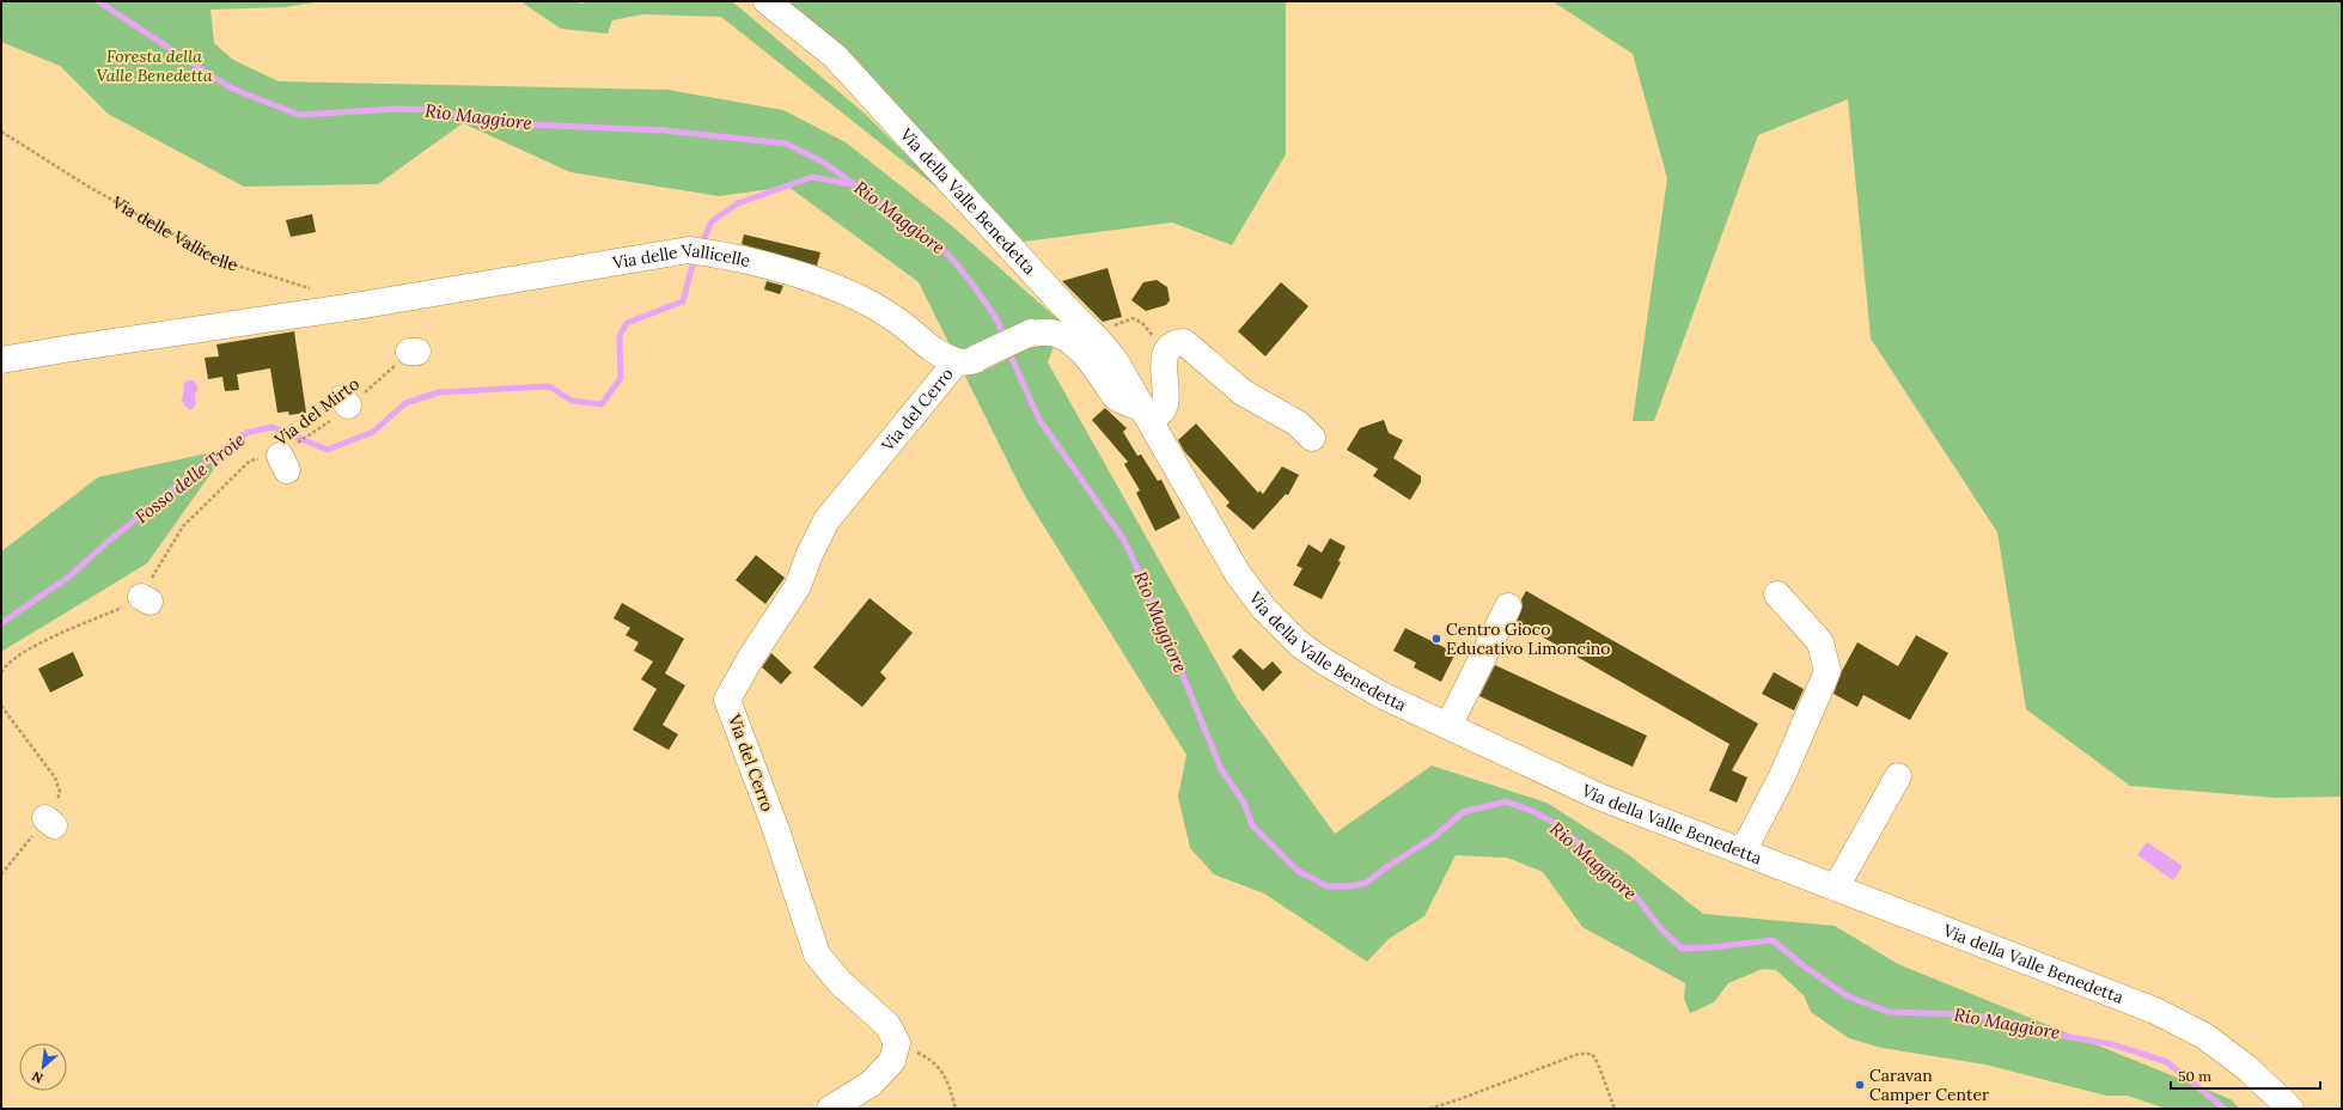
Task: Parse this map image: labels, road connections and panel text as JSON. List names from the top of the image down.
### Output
{
  "streets": {
    "street": ["Via della Valle Benedetta", "Via delle Vallicelle", "Via del Cerro"],
    "path": ["Via del Mirto"]
  },
  "crossings": [
    ["Via delle Vallicelle", "Via del Cerro"]
  ],
  "water": ["Rio Maggiore", "Fosso delle Troie"],
  "parks": ["Foresta della Valle Benedetta"],
  "places": ["Centro Gioco Educativo Limoncino", "Caravan Camper Center"],
  "scale_bar": "50 m",
  "north": "bottom left"
}
